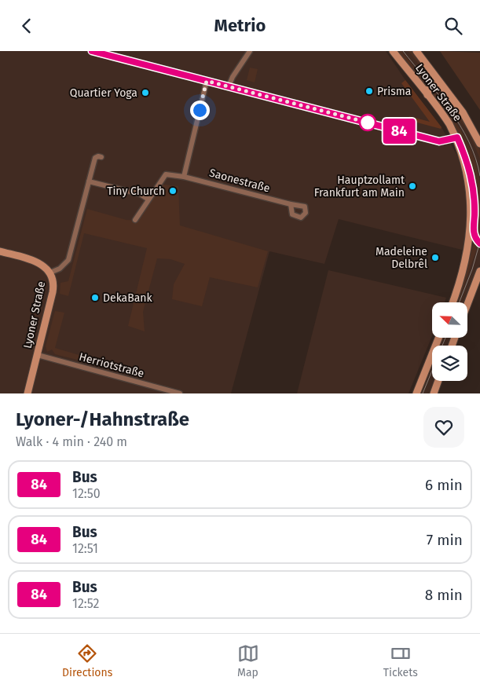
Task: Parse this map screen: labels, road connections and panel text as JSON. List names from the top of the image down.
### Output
{
  "streets": {
    "main road": ["Lyoner Straße"],
    "street": ["Saonestraße", "Herriotstraße"]
  },
  "crossings": [
    ["Lyoner Straße", "Herriotstraße"]
  ],
  "places": [
    "Prisma",
    "Quartier Yoga",
    "Hauptzollamt Frankfurt am Main",
    "Tiny Church",
    "Madeleine Delbrêl",
    "DekaBank"
  ],
  "lines": ["bus line 84"],
  "north": "top left",
  "page": {
    "header": "Metrio",
    "on_map": "84",
    "heading": ["Lyoner-/Hahnstraße", "Walk · 4 min · 240 m"],
    "list": [
      {
        "mark": "84",
        "name": "Bus",
        "note": "12:50",
        "value": "6 min"
      },
      {
        "mark": "84",
        "name": "Bus",
        "note": "12:51",
        "value": "7 min"
      },
      {
        "mark": "84",
        "name": "Bus",
        "note": "12:52",
        "value": "8 min"
      }
    ],
    "tabs": ["Directions", "Map", "Tickets"]
  }
}
